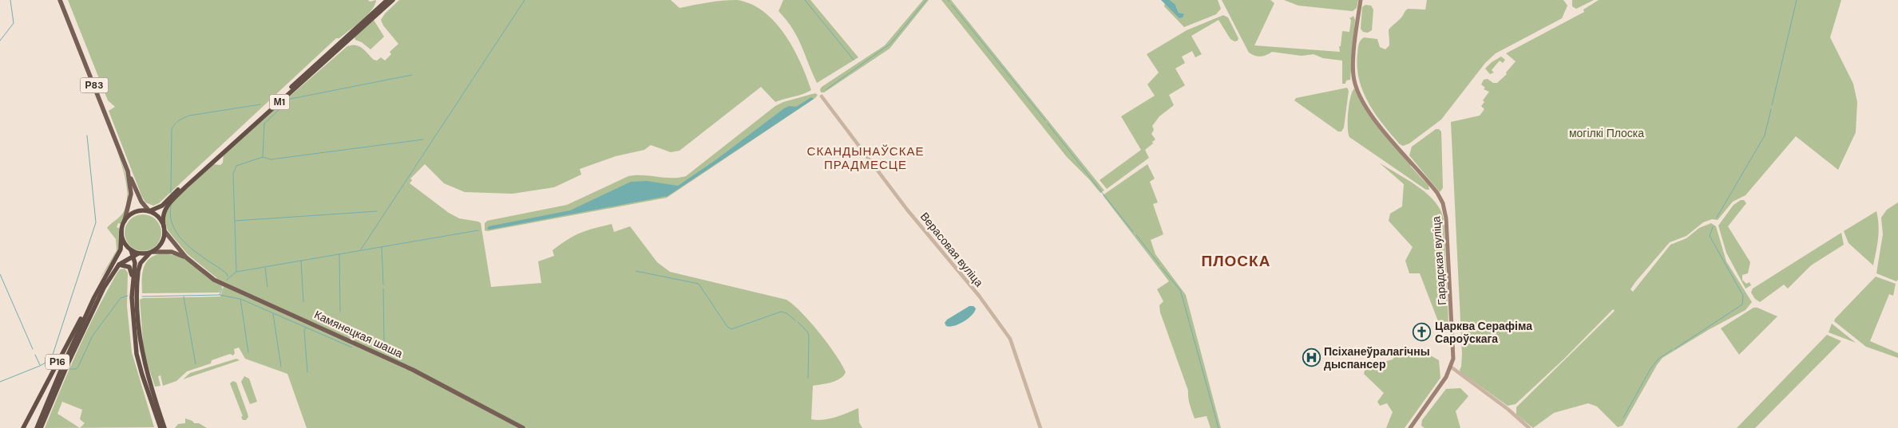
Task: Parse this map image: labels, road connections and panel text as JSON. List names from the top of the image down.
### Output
{
  "streets": {
    "highway": ["М1", "Р16"],
    "main road": ["Р83", "Гарадская вуліца", "Камянецкая шаша"],
    "street": ["Верасовая вуліца"]
  },
  "crossings": [
    ["Р83", "М1"]
  ],
  "districts": ["СКАНДЫНАЎСКАЕ ПРАДМЕСЦЕ", "ПЛОСКА"],
  "parks": ["могілкі Плоска"],
  "places": {
    "church": ["Царква Серафіма Сароўскага"],
    "hospital": ["Псіханеўралагічны дыспансер"]
  }
}
